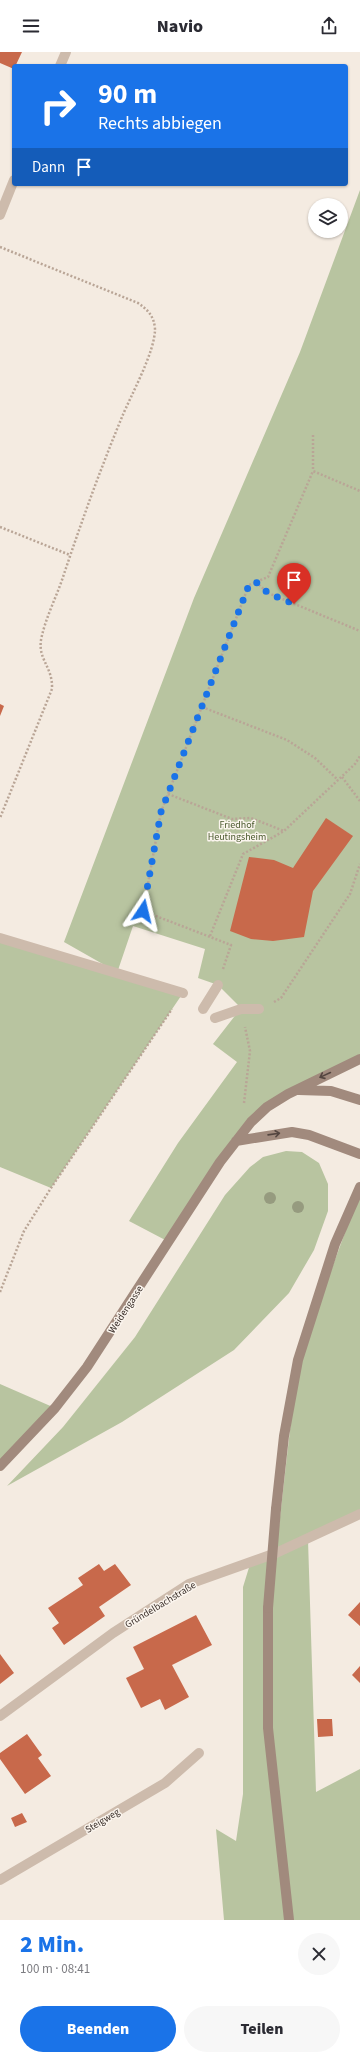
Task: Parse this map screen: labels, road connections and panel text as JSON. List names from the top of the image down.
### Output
{
  "streets": {
    "street": ["Weidengasse", "Gründelbachstraße", "Steigweg"]
  },
  "parks": ["Friedhof Heutingsheim"],
  "page": {
    "header": "Navio",
    "turn": ["90 m", "Rechts abbiegen"],
    "then": "Dann",
    "heading": ["2 Min.", "100 m · 08:41"],
    "buttons": ["Beenden", "Teilen"]
  }
}
